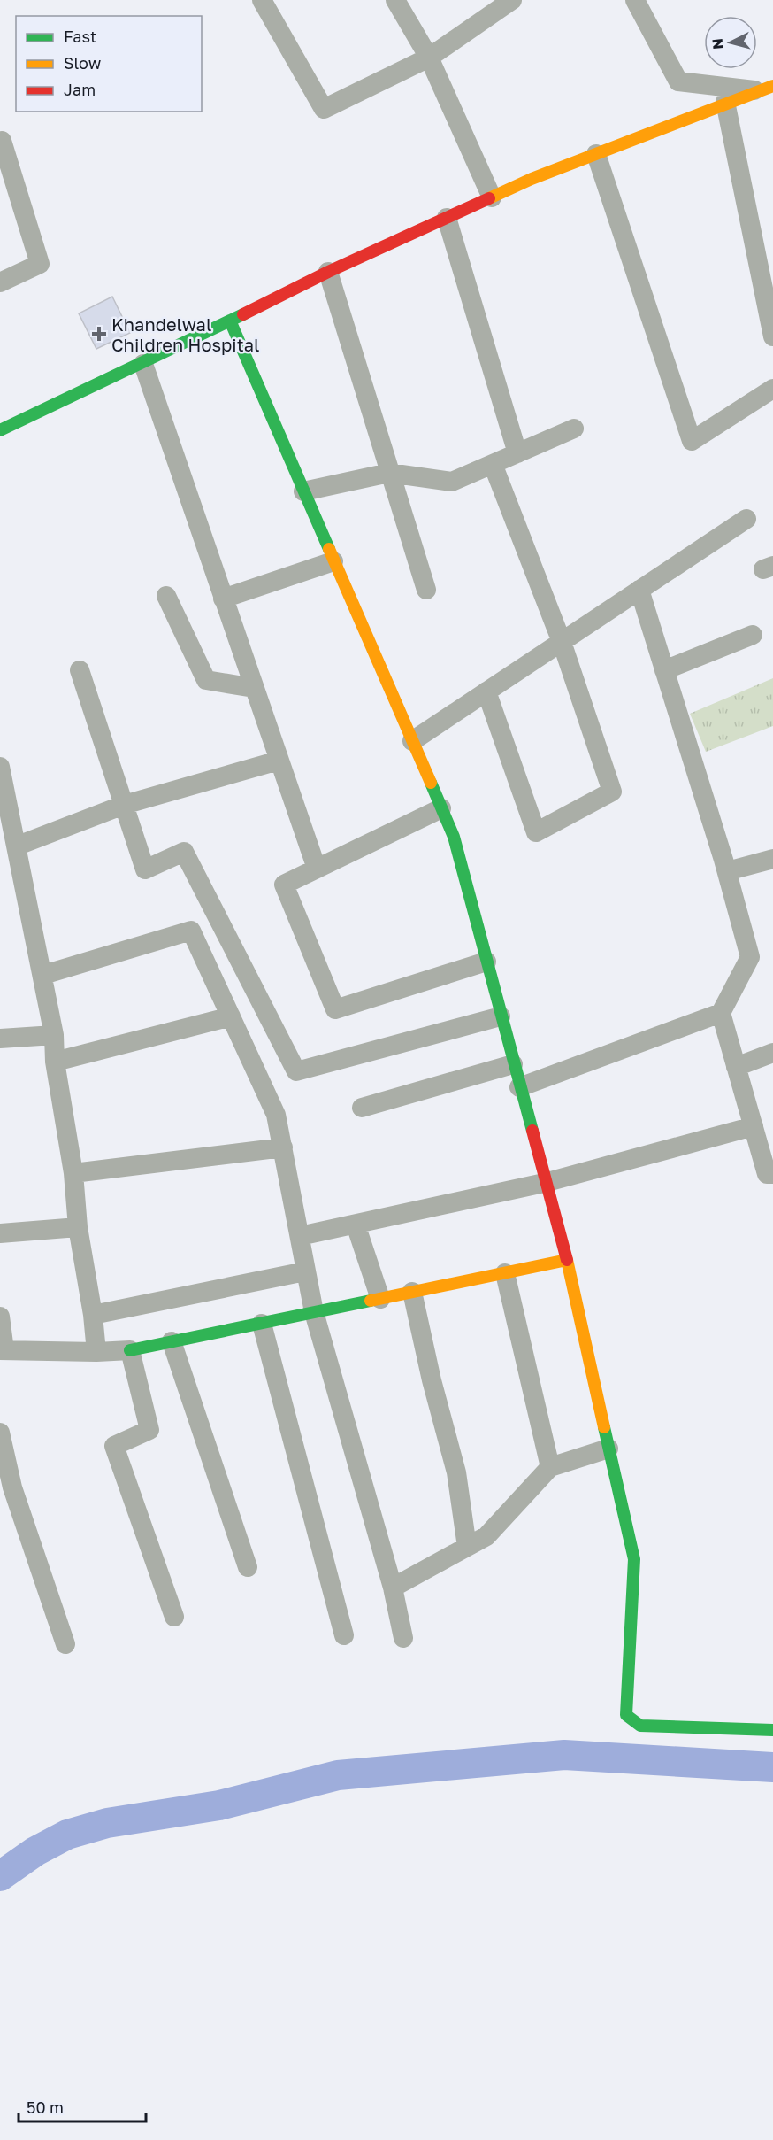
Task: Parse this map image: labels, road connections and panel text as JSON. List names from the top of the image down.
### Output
{
  "places": {
    "health": ["Khandelwal Children Hospital"]
  },
  "legend": ["Fast", "Slow", "Jam"],
  "scale_bar": "50 m",
  "north": "left"
}
